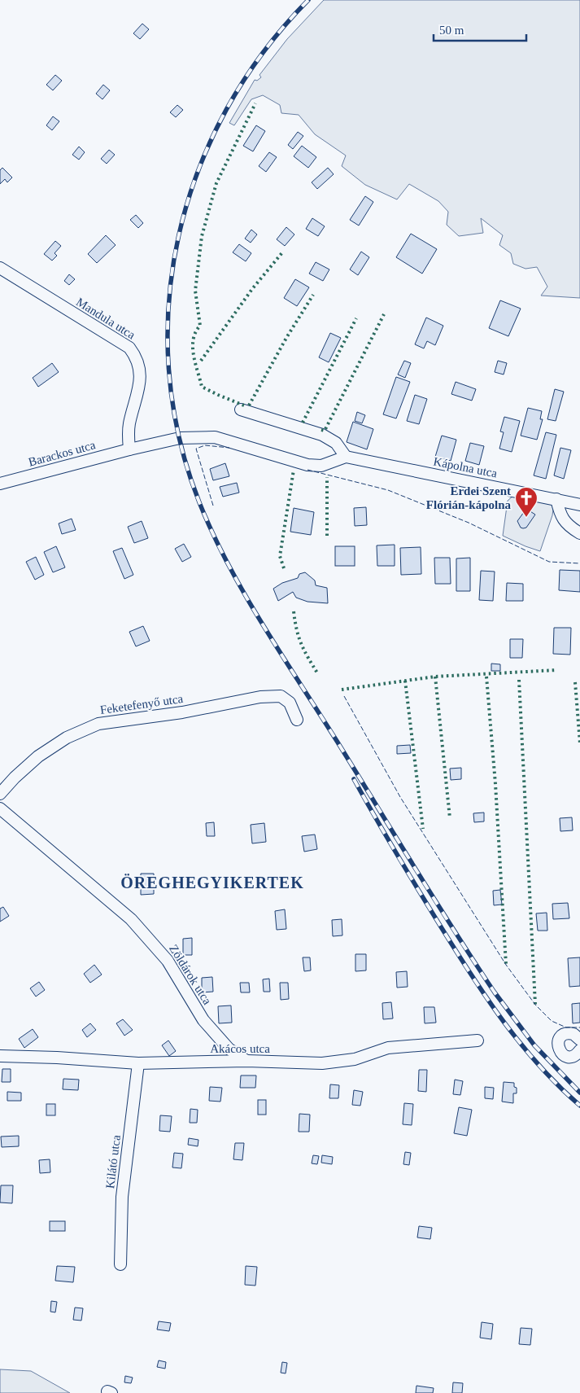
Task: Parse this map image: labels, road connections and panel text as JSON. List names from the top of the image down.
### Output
{
  "streets": {
    "street": [
      "Mandula utca",
      "Barackos utca",
      "Kápolna utca",
      "Feketefenyő utca",
      "Zöldárok utca",
      "Akácos utca",
      "Kilátó utca"
    ]
  },
  "crossings": [
    ["Mandula utca", "Barackos utca"],
    ["Zöldárok utca", "Akácos utca"],
    ["Akácos utca", "Kilátó utca"]
  ],
  "districts": ["ÖREGHEGYIKERTEK"],
  "places": {
    "church": ["Erdei Szent Flórián-kápolna"]
  },
  "scale_bar": "50 m"
}
